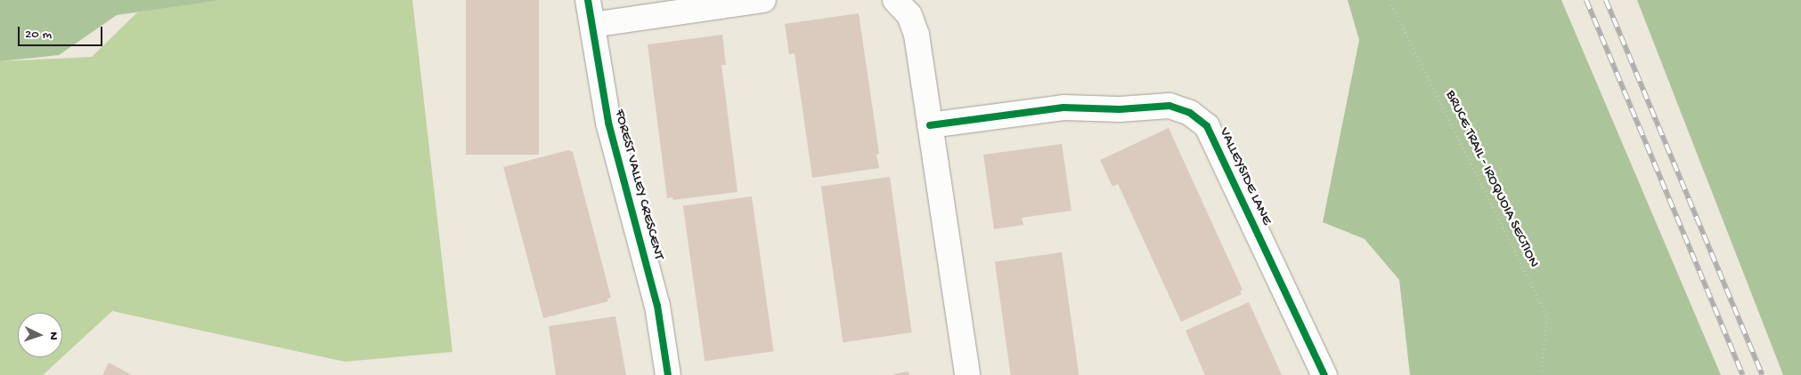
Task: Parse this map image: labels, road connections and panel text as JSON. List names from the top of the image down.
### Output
{
  "streets": {
    "street": ["VALLEYSIDE LANE", "FOREST VALLEY CRESCENT"],
    "path": ["BRUCE TRAIL - IROQUOIA SECTION"]
  },
  "scale_bar": "20 m",
  "north": "right"
}
